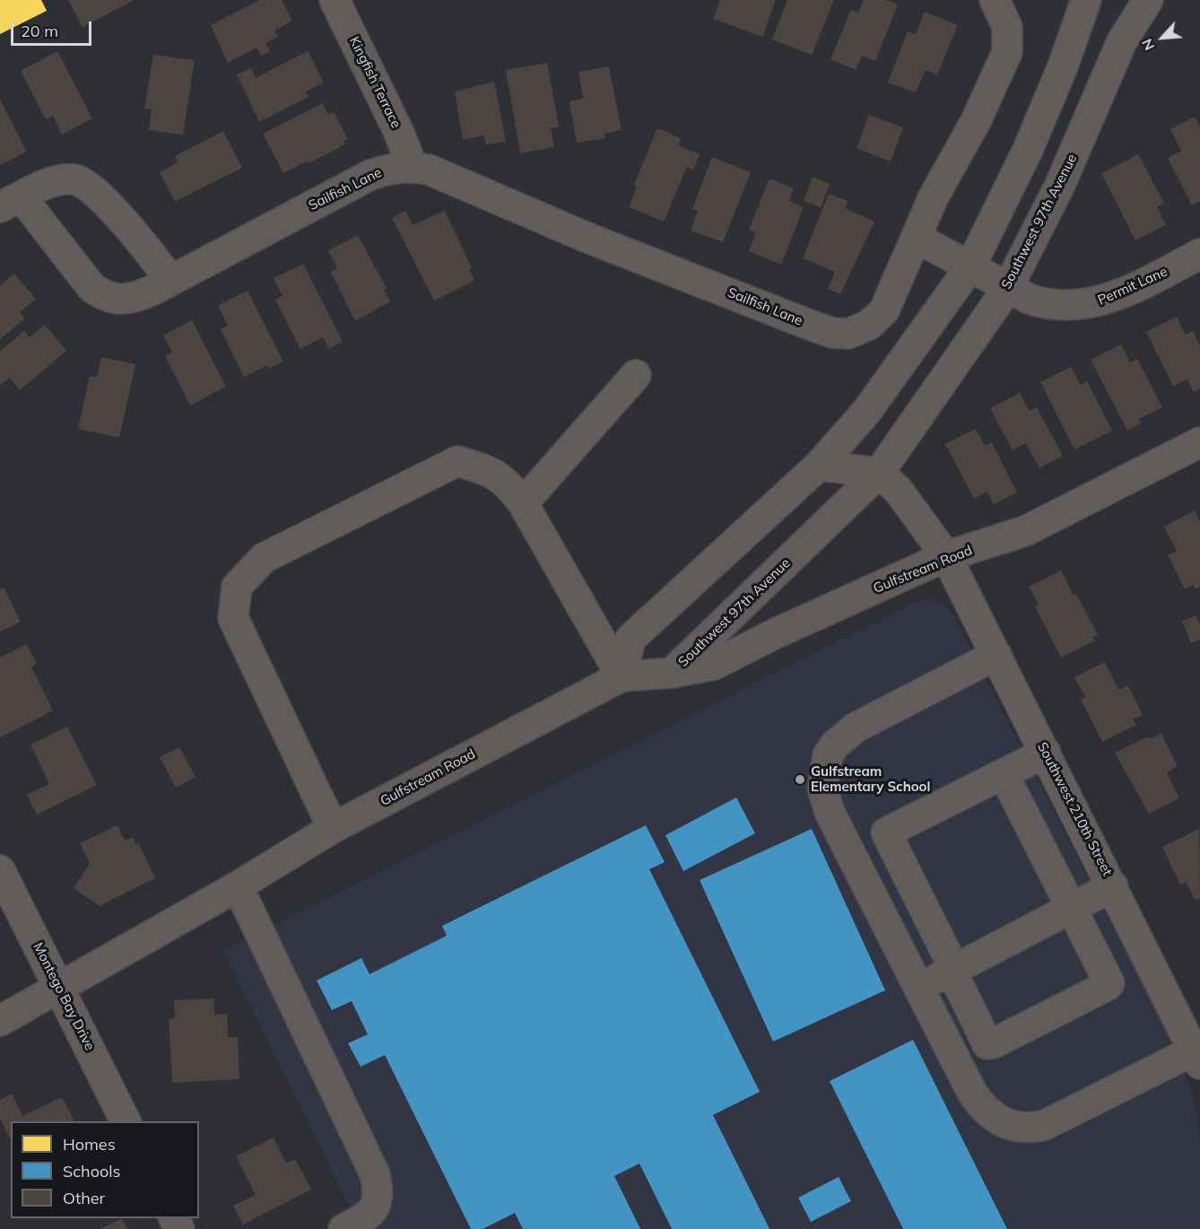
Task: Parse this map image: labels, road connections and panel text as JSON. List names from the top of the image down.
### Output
{
  "streets": {
    "street": [
      "Kingfish Terrace",
      "Sailfish Lane",
      "Southwest 97th Avenue",
      "Permit Lane",
      "Gulfstream Road",
      "Southwest 210th Street",
      "Montego Bay Drive"
    ]
  },
  "crossings": [
    ["Kingfish Terrace", "Sailfish Lane"],
    ["Sailfish Lane", "Permit Lane"],
    ["Southwest 97th Avenue", "Permit Lane"],
    ["Southwest 97th Avenue", "Gulfstream Road"],
    ["Southwest 97th Avenue", "Southwest 210th Street"],
    ["Gulfstream Road", "Southwest 210th Street"],
    ["Gulfstream Road", "Montego Bay Drive"]
  ],
  "places": ["Gulfstream Elementary School"],
  "legend": ["Homes", "Schools", "Other"],
  "scale_bar": "20 m",
  "north": "bottom left"
}
